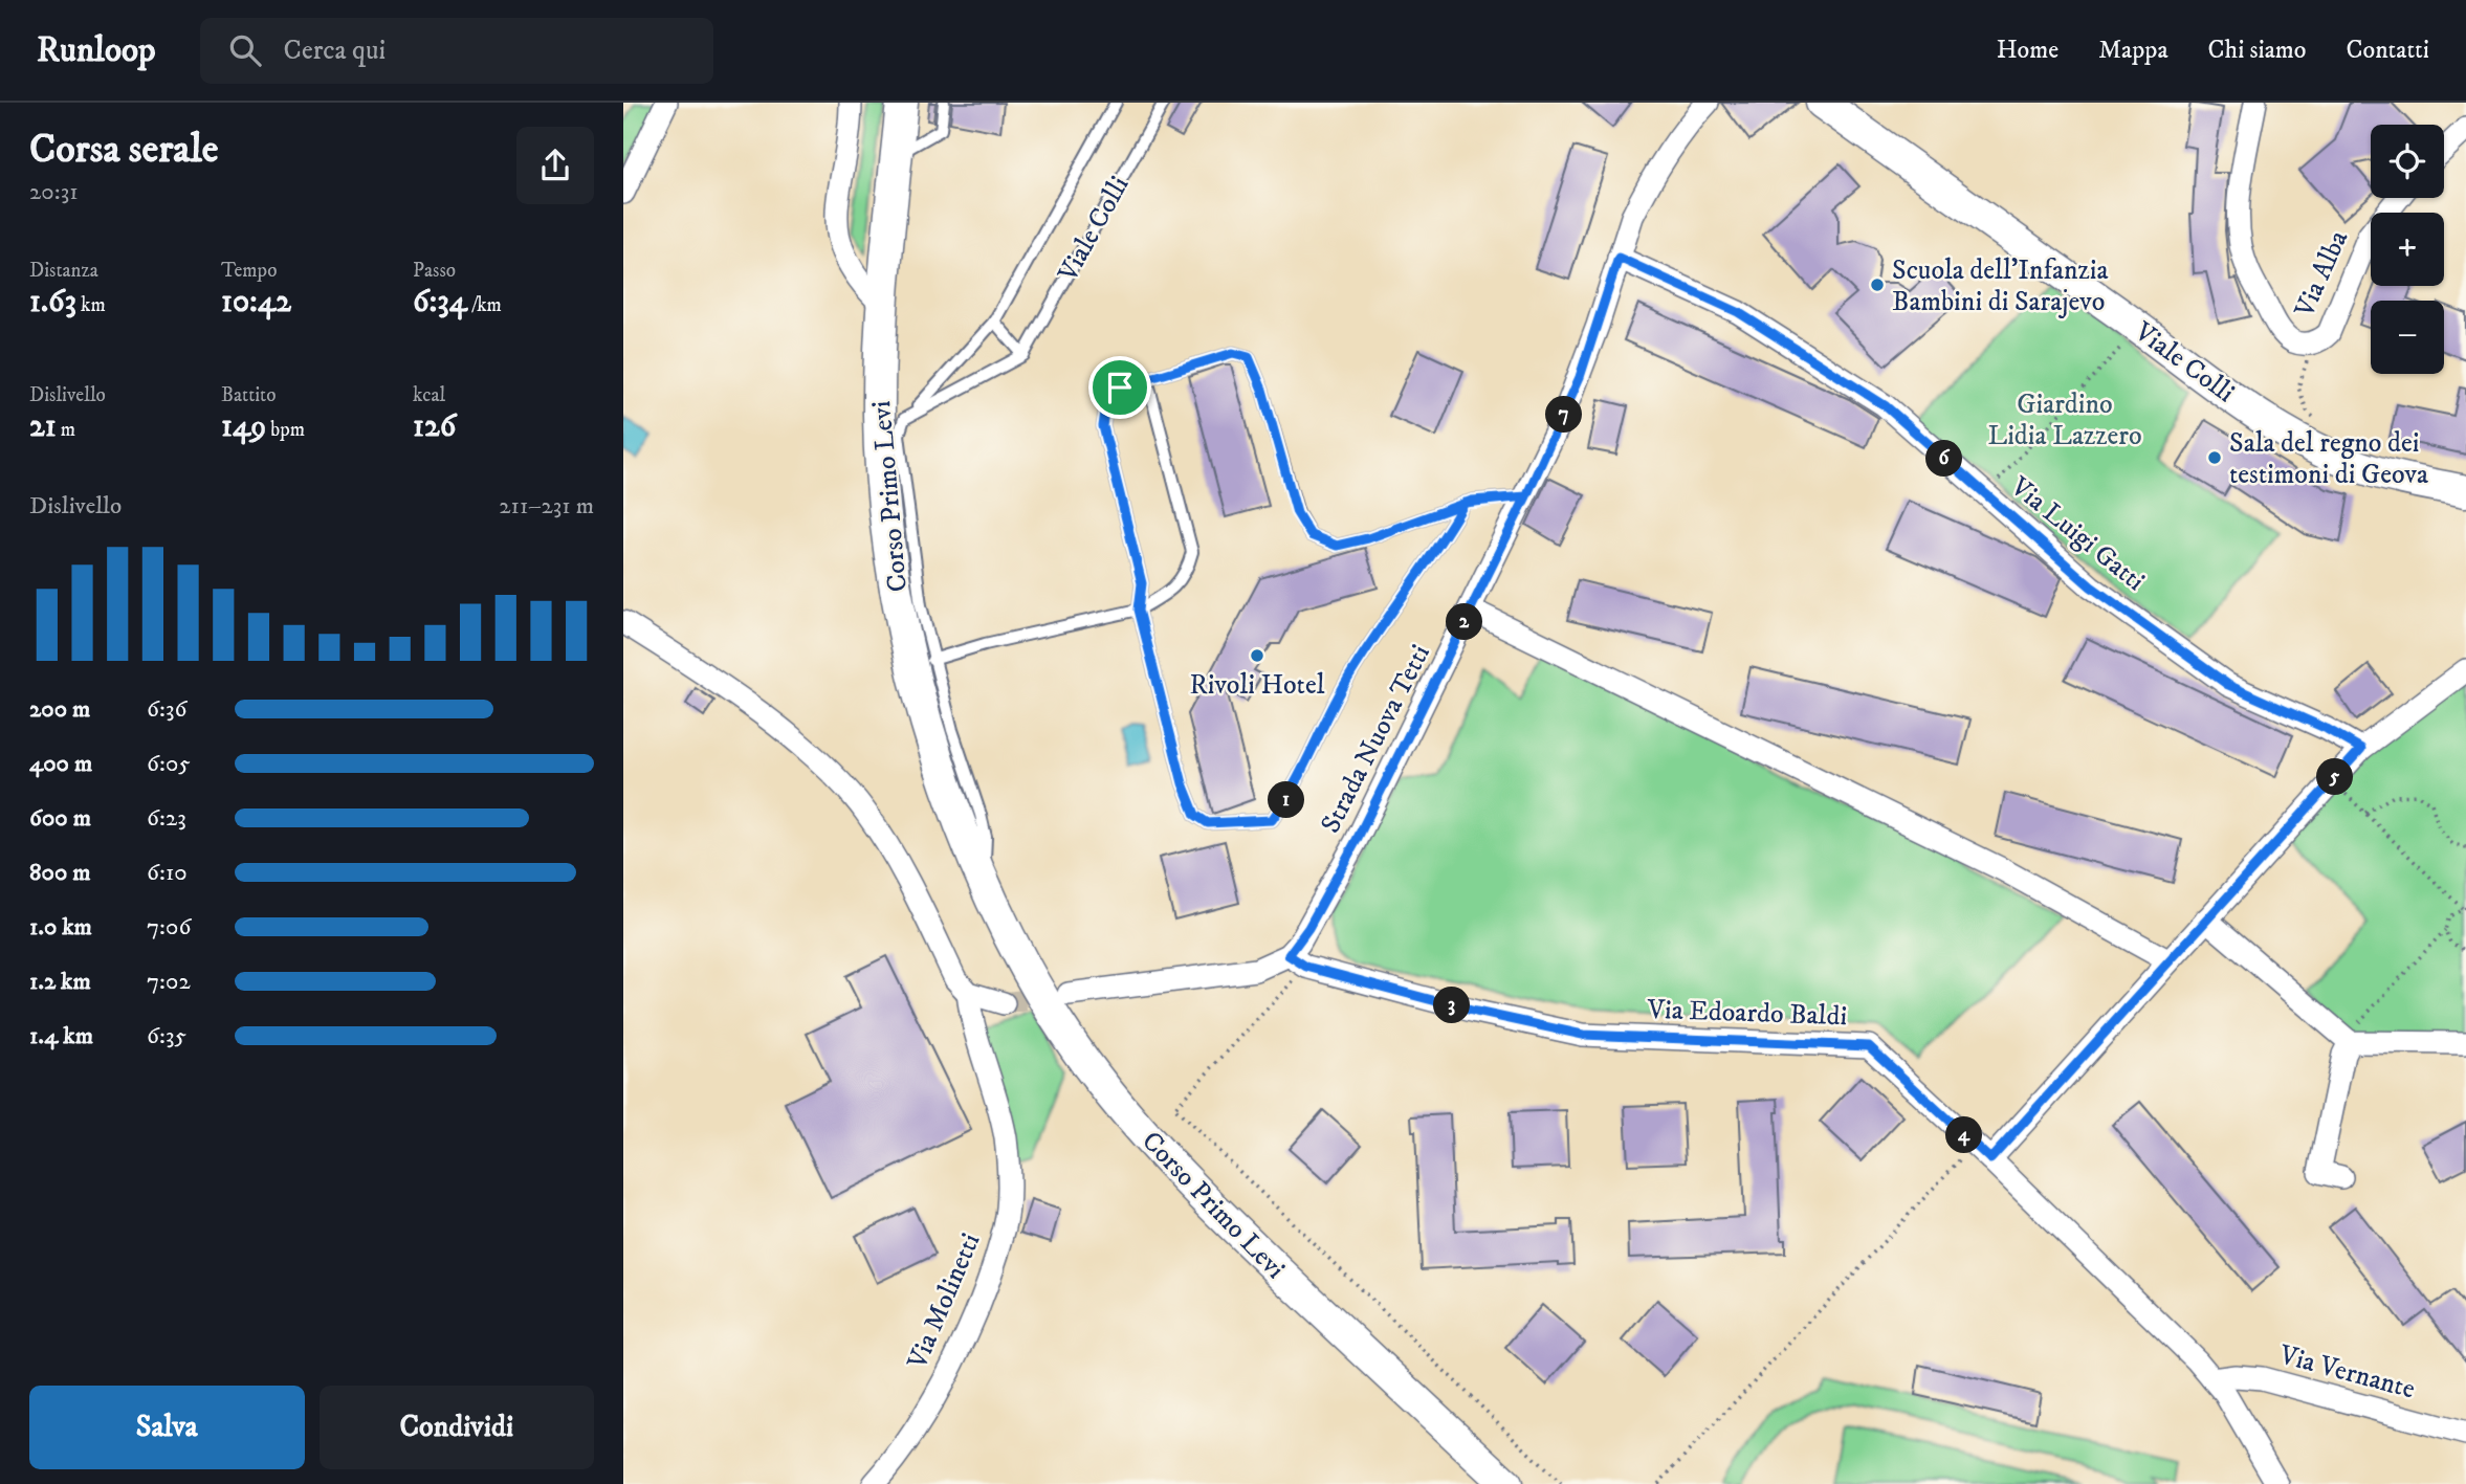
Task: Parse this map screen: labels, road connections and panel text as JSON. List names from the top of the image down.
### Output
{
  "streets": {
    "main road": ["Viale Colli", "Corso Primo Levi"],
    "street": [
      "Via Alba",
      "Via Luigi Gatti",
      "Strada Nuova Tetti",
      "Via Edoardo Baldi",
      "Via Molinetti",
      "Via Vernante"
    ]
  },
  "crossings": [
    ["Via Luigi Gatti", "Strada Nuova Tetti"],
    ["Strada Nuova Tetti", "Via Edoardo Baldi"],
    ["Via Edoardo Baldi", "Via Vernante"]
  ],
  "parks": ["Giardino Lidia Lazzero"],
  "places": ["Scuola dell'Infanzia Bambini di Sarajevo", "Sala del regno dei testimoni di Geova", "Rivoli Hotel"],
  "page": {
    "header": "Runloop",
    "search": "Cerca qui",
    "nav": [
      "Home",
      "Mappa",
      "Chi siamo",
      "Contatti"
    ],
    "heading": ["Corsa serale", "20:31"],
    "map_buttons": ["+", "−"],
    "stats": [
      ["Distanza", "1.63 km"],
      ["Tempo", "10:42"],
      ["Passo", "6:34 /km"],
      ["Dislivello", "21 m"],
      ["Battito", "149 bpm"],
      ["kcal", "126"]
    ],
    "pins": [
      "7",
      "6",
      "2",
      "5",
      "1",
      "3",
      "4"
    ],
    "chart": ["Dislivello", "211–231 m"],
    "list": [
      {
        "name": "200 m",
        "note": "6:36"
      },
      {
        "name": "400 m",
        "note": "6:05"
      },
      {
        "name": "600 m",
        "note": "6:23"
      },
      {
        "name": "800 m",
        "note": "6:10"
      },
      {
        "name": "1.0 km",
        "note": "7:06"
      },
      {
        "name": "1.2 km",
        "note": "7:02"
      },
      {
        "name": "1.4 km",
        "note": "6:35"
      }
    ],
    "buttons": ["Salva", "Condividi"]
  }
}
